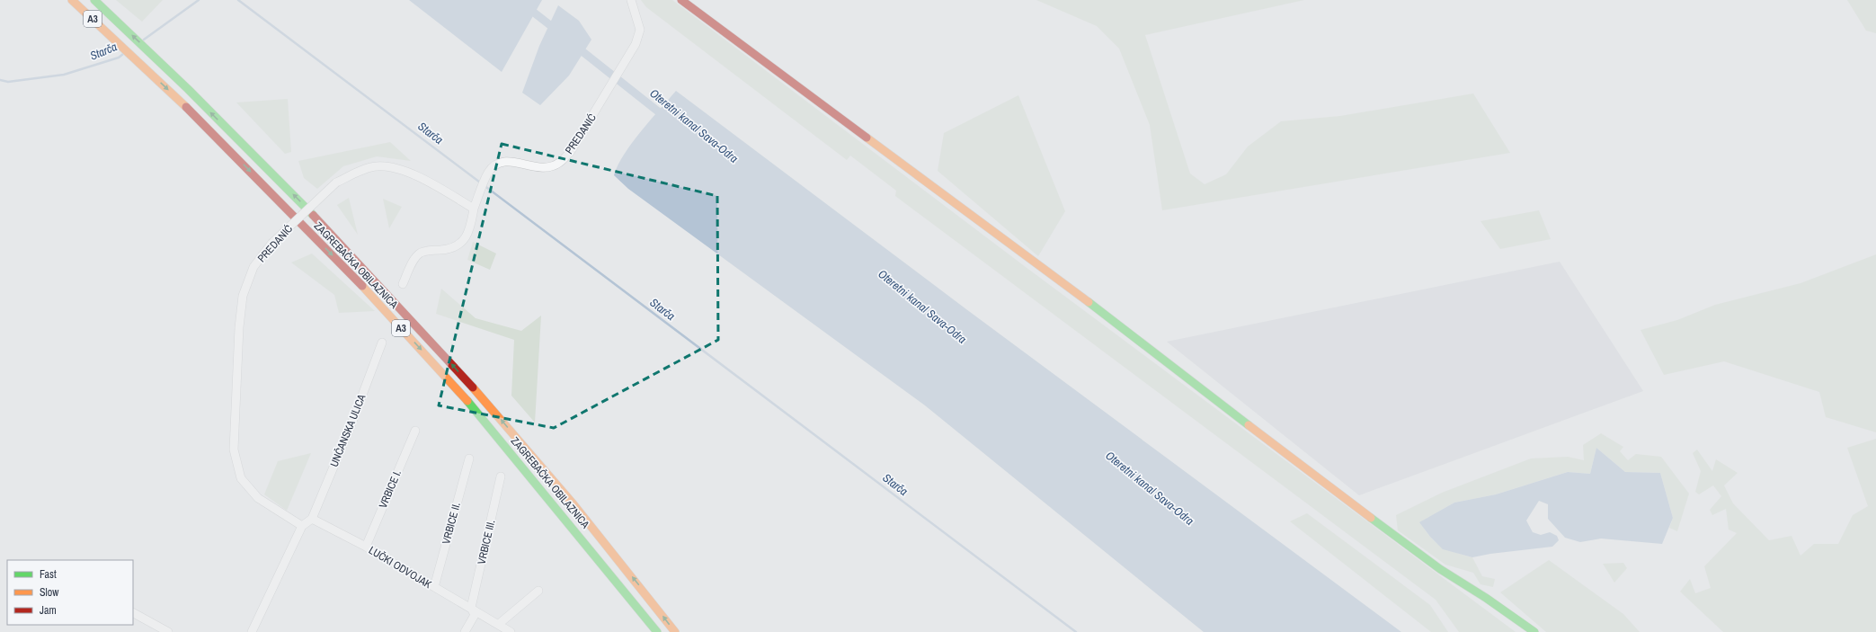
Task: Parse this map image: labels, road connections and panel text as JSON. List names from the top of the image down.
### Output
{
  "streets": {
    "main road": ["A3", "ZAGREBAČKA OBILAZNICA"],
    "street": [
      "PREDANIĆ",
      "UNČANSKA ULICA",
      "VRBICE I.",
      "VRBICE II.",
      "VRBICE III.",
      "LUČKI ODVOJAK"
    ]
  },
  "crossings": [
    ["UNČANSKA ULICA", "LUČKI ODVOJAK"],
    ["VRBICE I.", "LUČKI ODVOJAK"],
    ["VRBICE II.", "LUČKI ODVOJAK"],
    ["VRBICE III.", "LUČKI ODVOJAK"]
  ],
  "water": ["Starča", "Oteretni kanal Sava-Odra"],
  "legend": ["Fast", "Slow", "Jam"]
}
